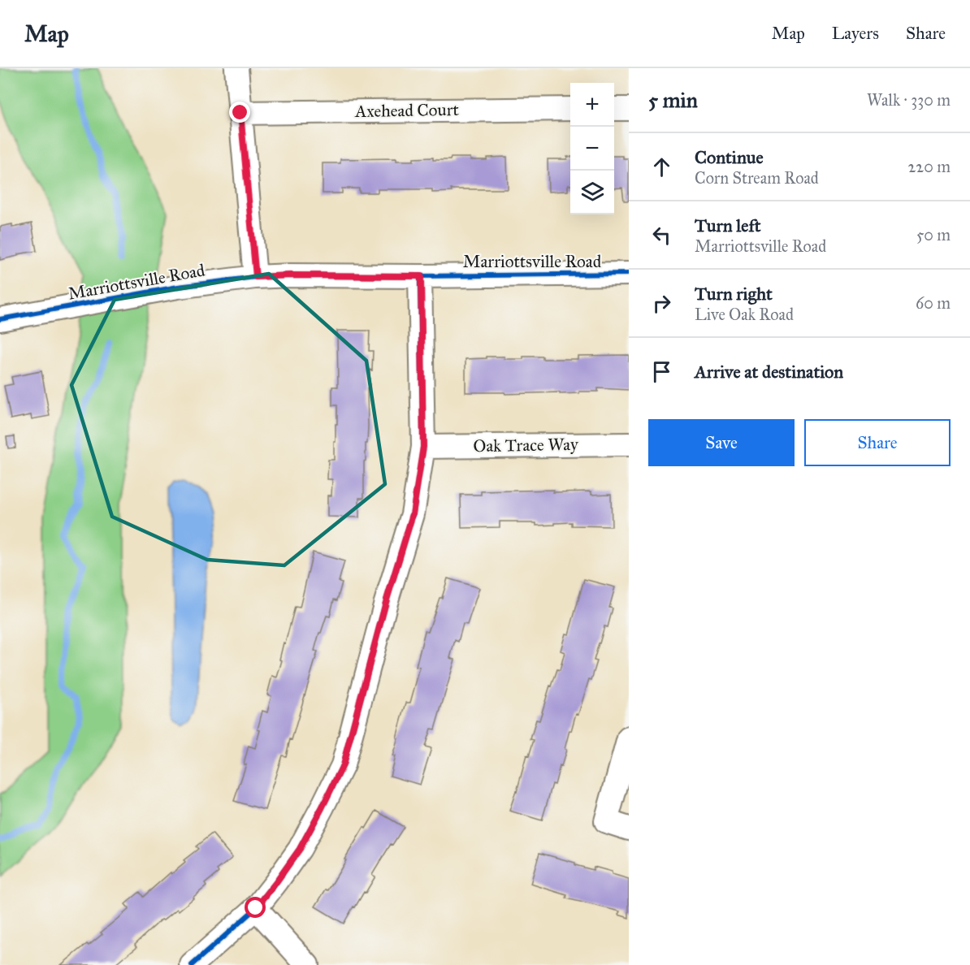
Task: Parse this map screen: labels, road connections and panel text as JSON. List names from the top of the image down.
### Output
{
  "streets": {
    "street": ["Axehead Court", "Marriottsville Road", "Oak Trace Way"]
  },
  "page": {
    "header": "Map",
    "nav": ["Map", "Layers", "Share"],
    "heading": ["5 min", "Walk · 330 m"],
    "map_buttons": ["+", "−"],
    "list": [
      ["Continue", "Corn Stream Road", "220 m"],
      ["Turn left", "Marriottsville Road", "50 m"],
      ["Turn right", "Live Oak Road", "60 m"],
      "Arrive at destination"
    ],
    "buttons": ["Save", "Share"]
  }
}
